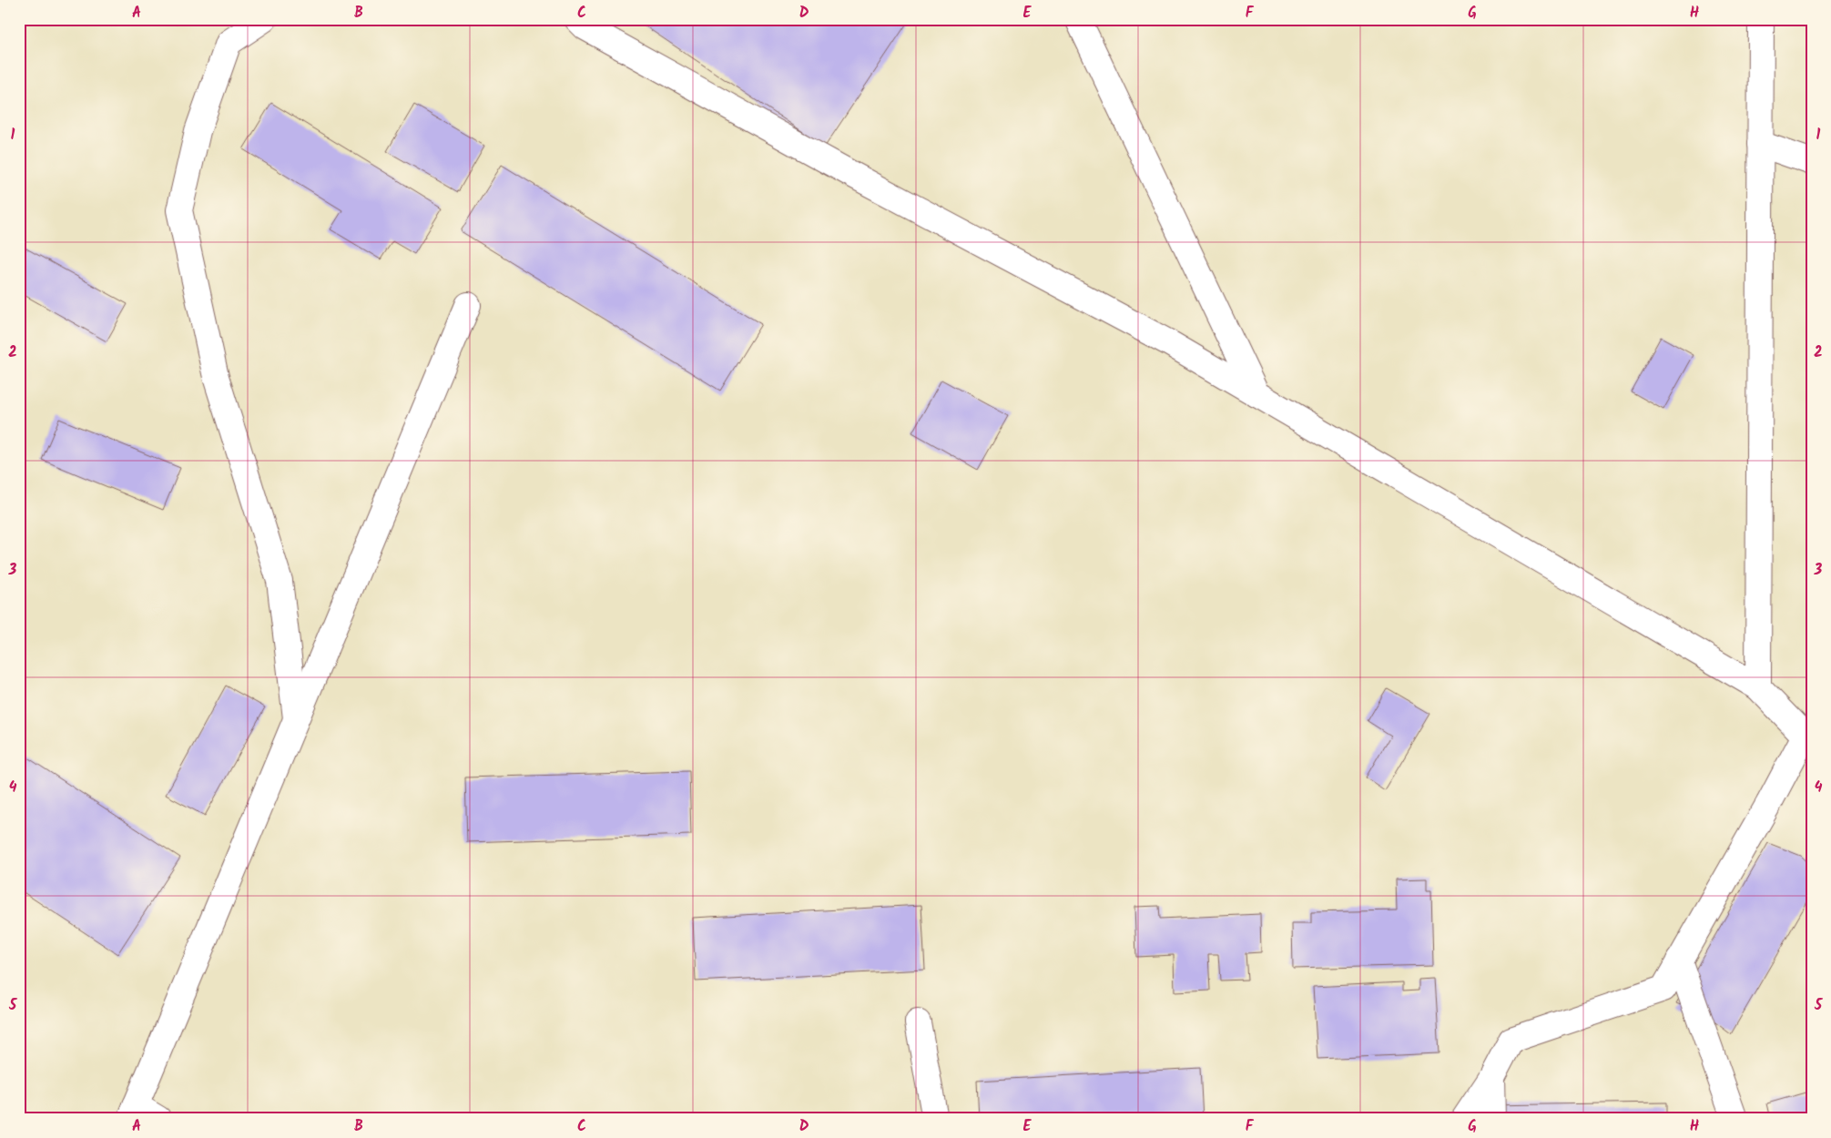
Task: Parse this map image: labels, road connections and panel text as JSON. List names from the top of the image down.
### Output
{
  "grid": {
    "columns": [
      "A",
      "B",
      "C",
      "D",
      "E",
      "F",
      "G",
      "H"
    ],
    "rows": [
      "1",
      "2",
      "3",
      "4",
      "5"
    ]
  }
}
